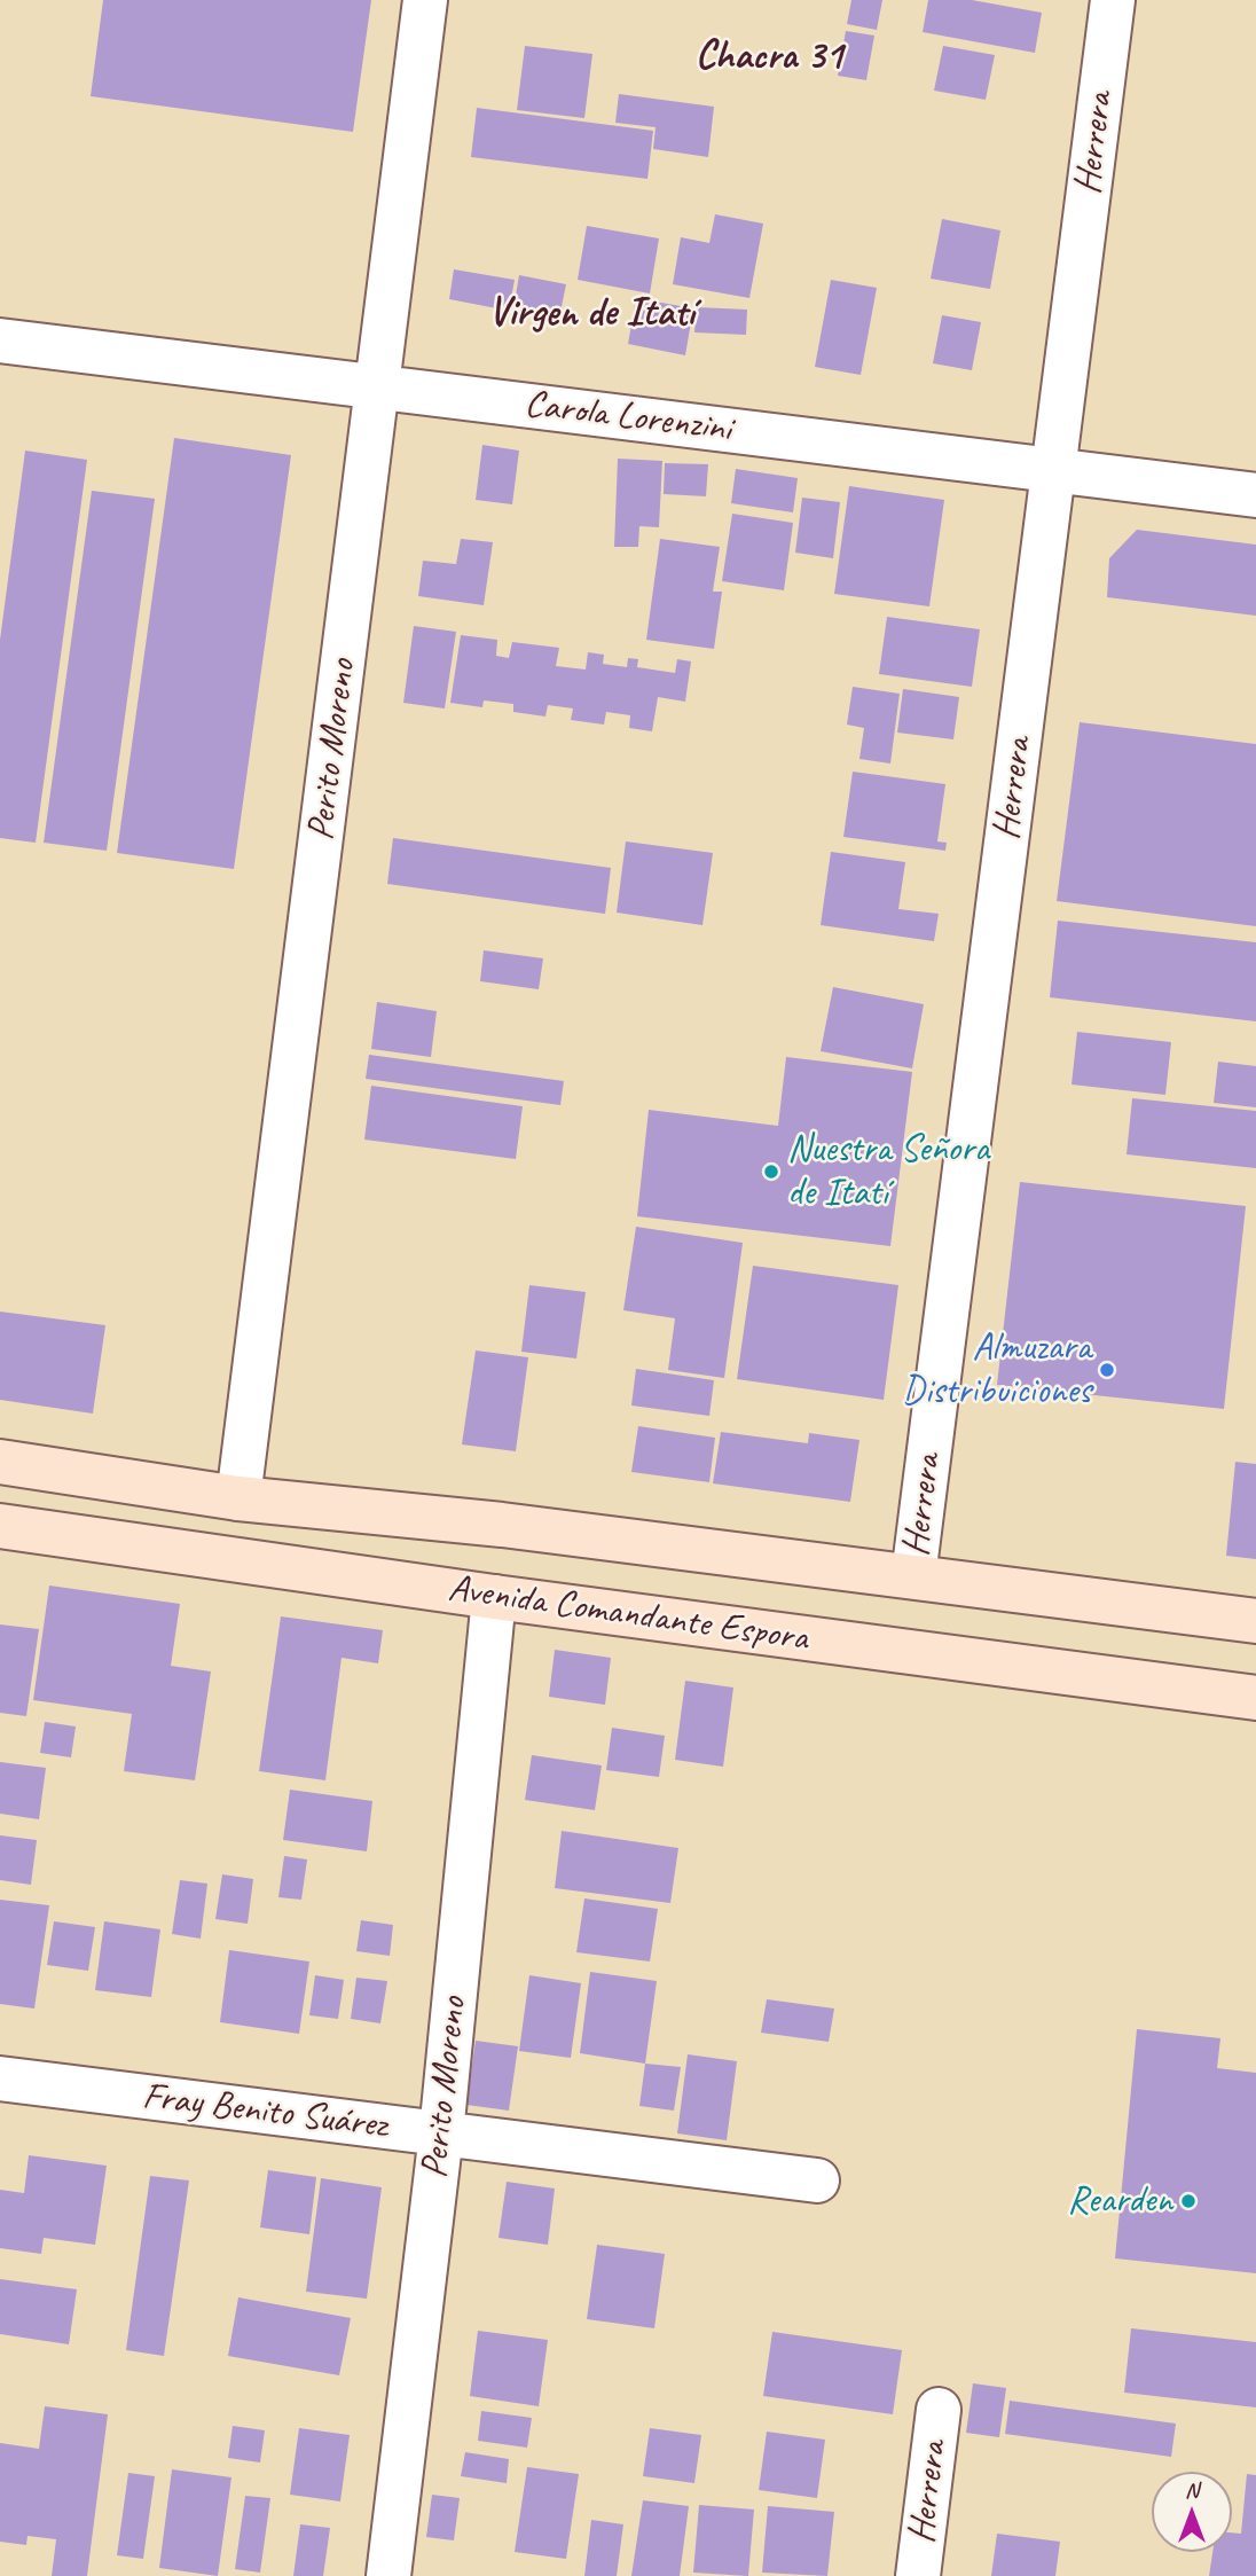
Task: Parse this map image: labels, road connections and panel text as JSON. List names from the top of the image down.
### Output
{
  "streets": {
    "main road": ["Avenida Comandante Espora"],
    "street": [
      "Herrera",
      "Carola Lorenzini",
      "Perito Moreno",
      "Fray Benito Suárez"
    ]
  },
  "crossings": [
    ["Herrera", "Carola Lorenzini"],
    ["Herrera", "Avenida Comandante Espora"],
    ["Carola Lorenzini", "Perito Moreno"],
    ["Perito Moreno", "Avenida Comandante Espora"],
    ["Perito Moreno", "Fray Benito Suárez"]
  ],
  "districts": ["Chacra 31", "Virgen de Itatí"],
  "places": ["Nuestra Señora de Itatí", "Almuzara Distribuiciones", "Rearden"],
  "north": "top"
}
